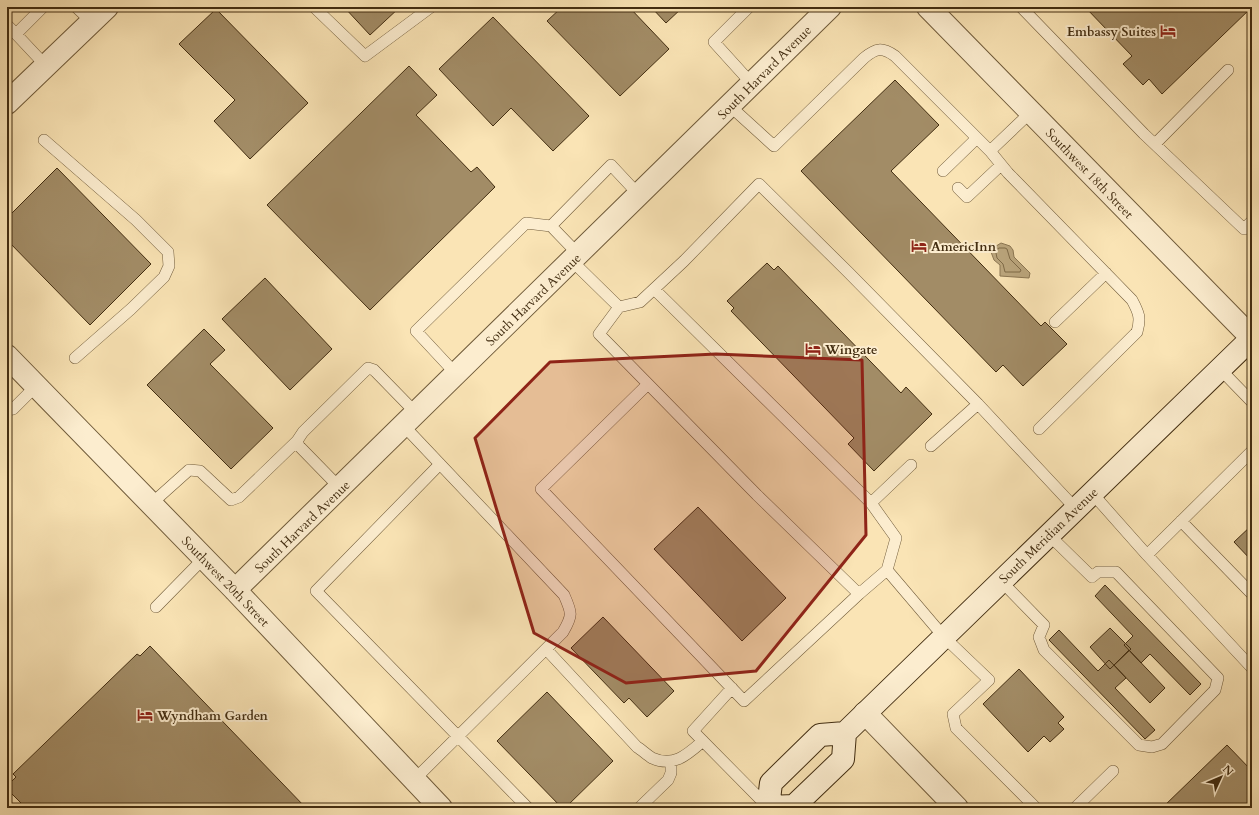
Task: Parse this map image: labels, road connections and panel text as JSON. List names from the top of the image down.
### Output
{
  "streets": {
    "street": [
      "South Harvard Avenue",
      "Southwest 18th Street",
      "South Meridian Avenue",
      "Southwest 20th Street"
    ]
  },
  "crossings": [
    ["South Harvard Avenue", "Southwest 20th Street"],
    ["Southwest 18th Street", "South Meridian Avenue"]
  ],
  "places": {
    "hotel": [
      "Embassy Suites",
      "AmericInn",
      "Wingate",
      "Wyndham Garden"
    ]
  },
  "north": "top right"
}
